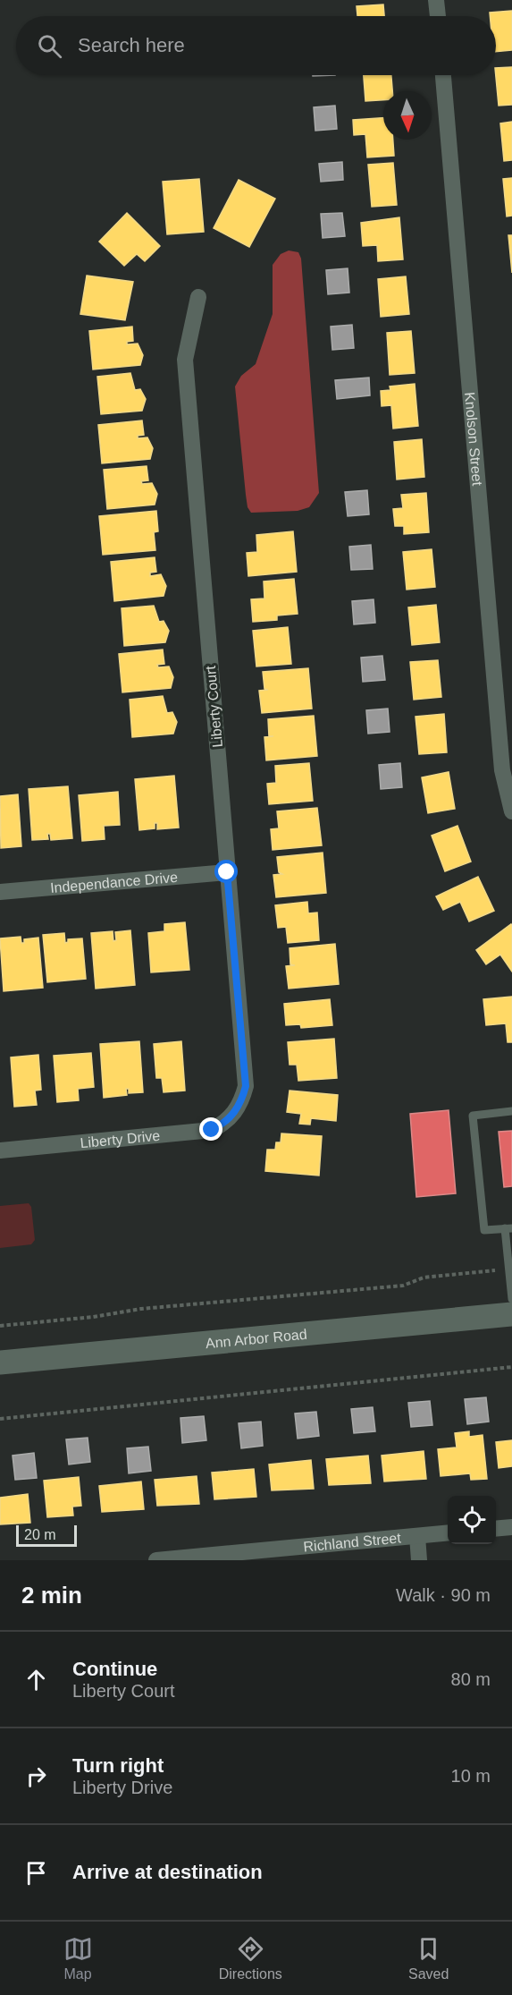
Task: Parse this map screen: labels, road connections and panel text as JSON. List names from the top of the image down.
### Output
{
  "streets": {
    "main road": ["Ann Arbor Road"],
    "street": [
      "Knolson Street",
      "Liberty Court",
      "Independance Drive",
      "Liberty Drive",
      "Richland Street"
    ]
  },
  "crossings": [
    ["Liberty Court", "Independance Drive"],
    ["Liberty Court", "Liberty Drive"]
  ],
  "scale_bar": "20 m",
  "north": "bottom",
  "page": {
    "search": "Search here",
    "scale": "20 m",
    "heading": ["2 min", "Walk · 90 m"],
    "list": [
      ["Continue", "Liberty Court", "80 m"],
      ["Turn right", "Liberty Drive", "10 m"],
      "Arrive at destination"
    ],
    "nav": ["Map", "Directions", "Saved"]
  }
}
